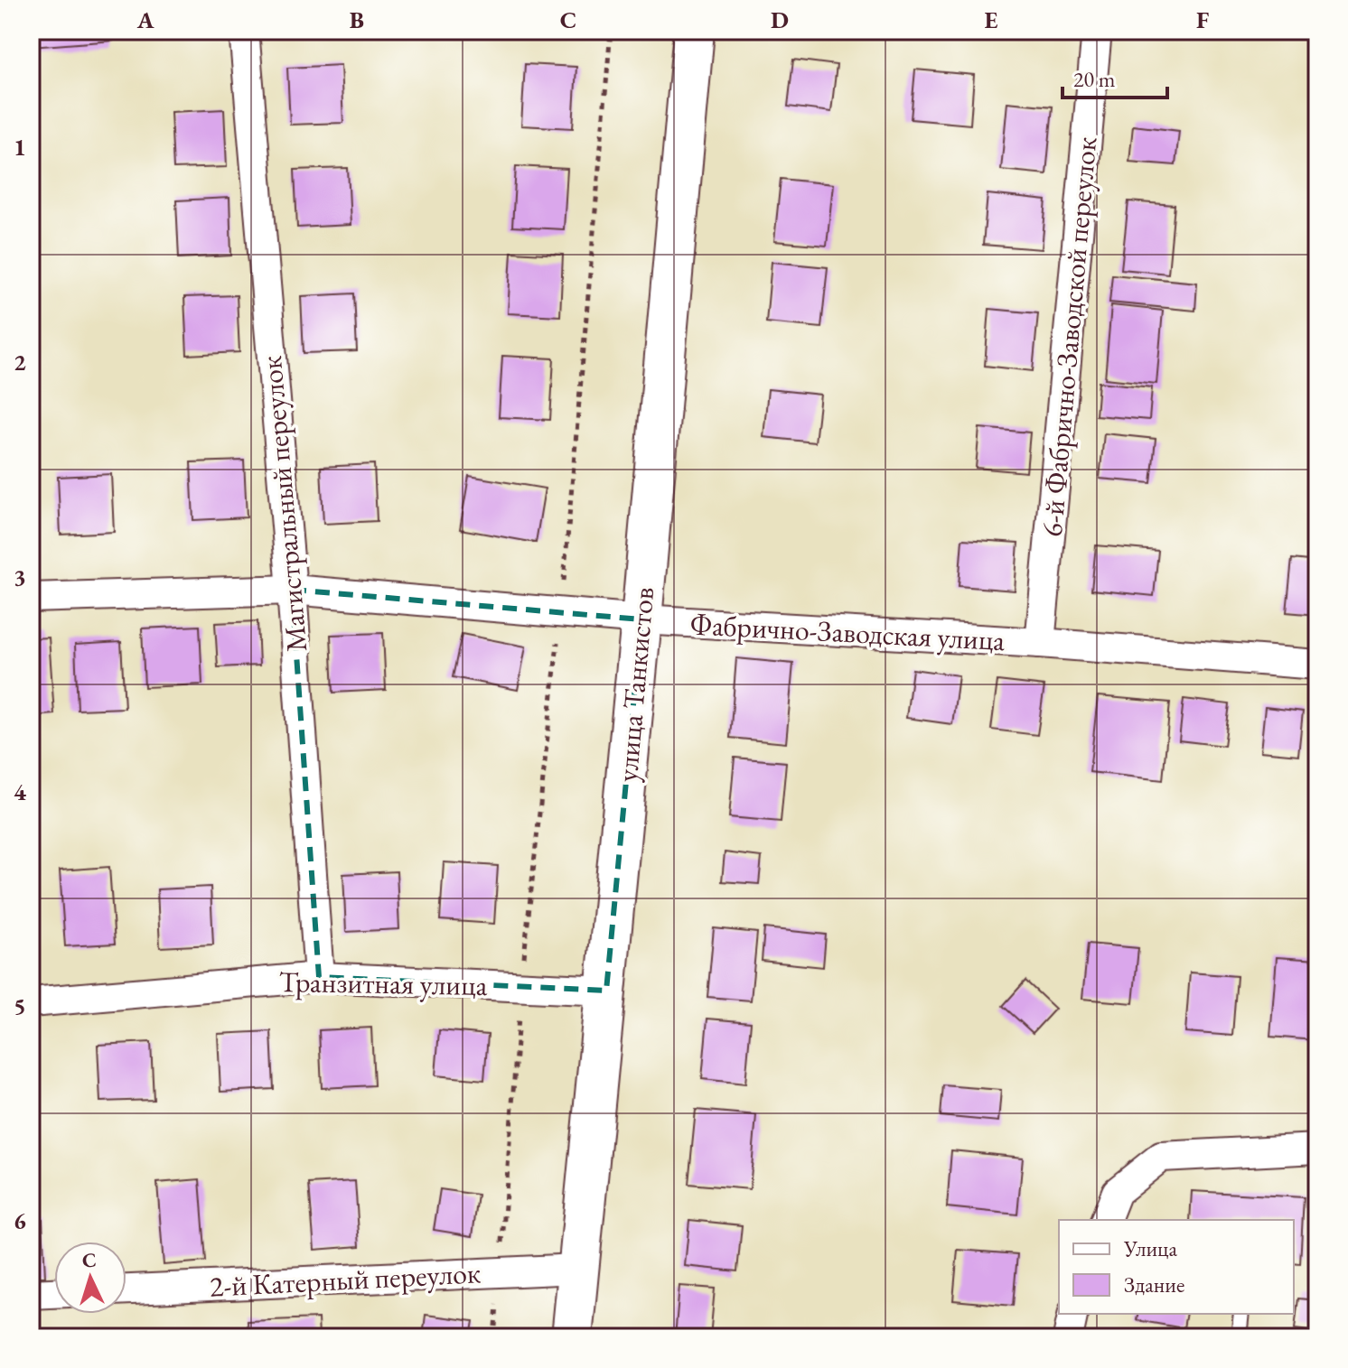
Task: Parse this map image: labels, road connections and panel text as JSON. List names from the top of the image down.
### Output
{
  "streets": {
    "street": [
      "6-й Фабрично-Заводской переулок",
      "Магистральный переулок",
      "Фабрично-Заводская улица",
      "улица Танкистов",
      "Транзитная улица",
      "2-й Катерный переулок"
    ]
  },
  "crossings": [
    ["6-й Фабрично-Заводской переулок", "Фабрично-Заводская улица"],
    ["Магистральный переулок", "Фабрично-Заводская улица"],
    ["Магистральный переулок", "Транзитная улица"],
    ["Фабрично-Заводская улица", "улица Танкистов"],
    ["улица Танкистов", "Транзитная улица"],
    ["улица Танкистов", "2-й Катерный переулок"]
  ],
  "legend": ["Улица", "Здание"],
  "scale_bar": "20 m",
  "north": "top",
  "grid": {
    "columns": [
      "A",
      "B",
      "C",
      "D",
      "E",
      "F"
    ],
    "rows": [
      "1",
      "2",
      "3",
      "4",
      "5",
      "6"
    ]
  }
}
